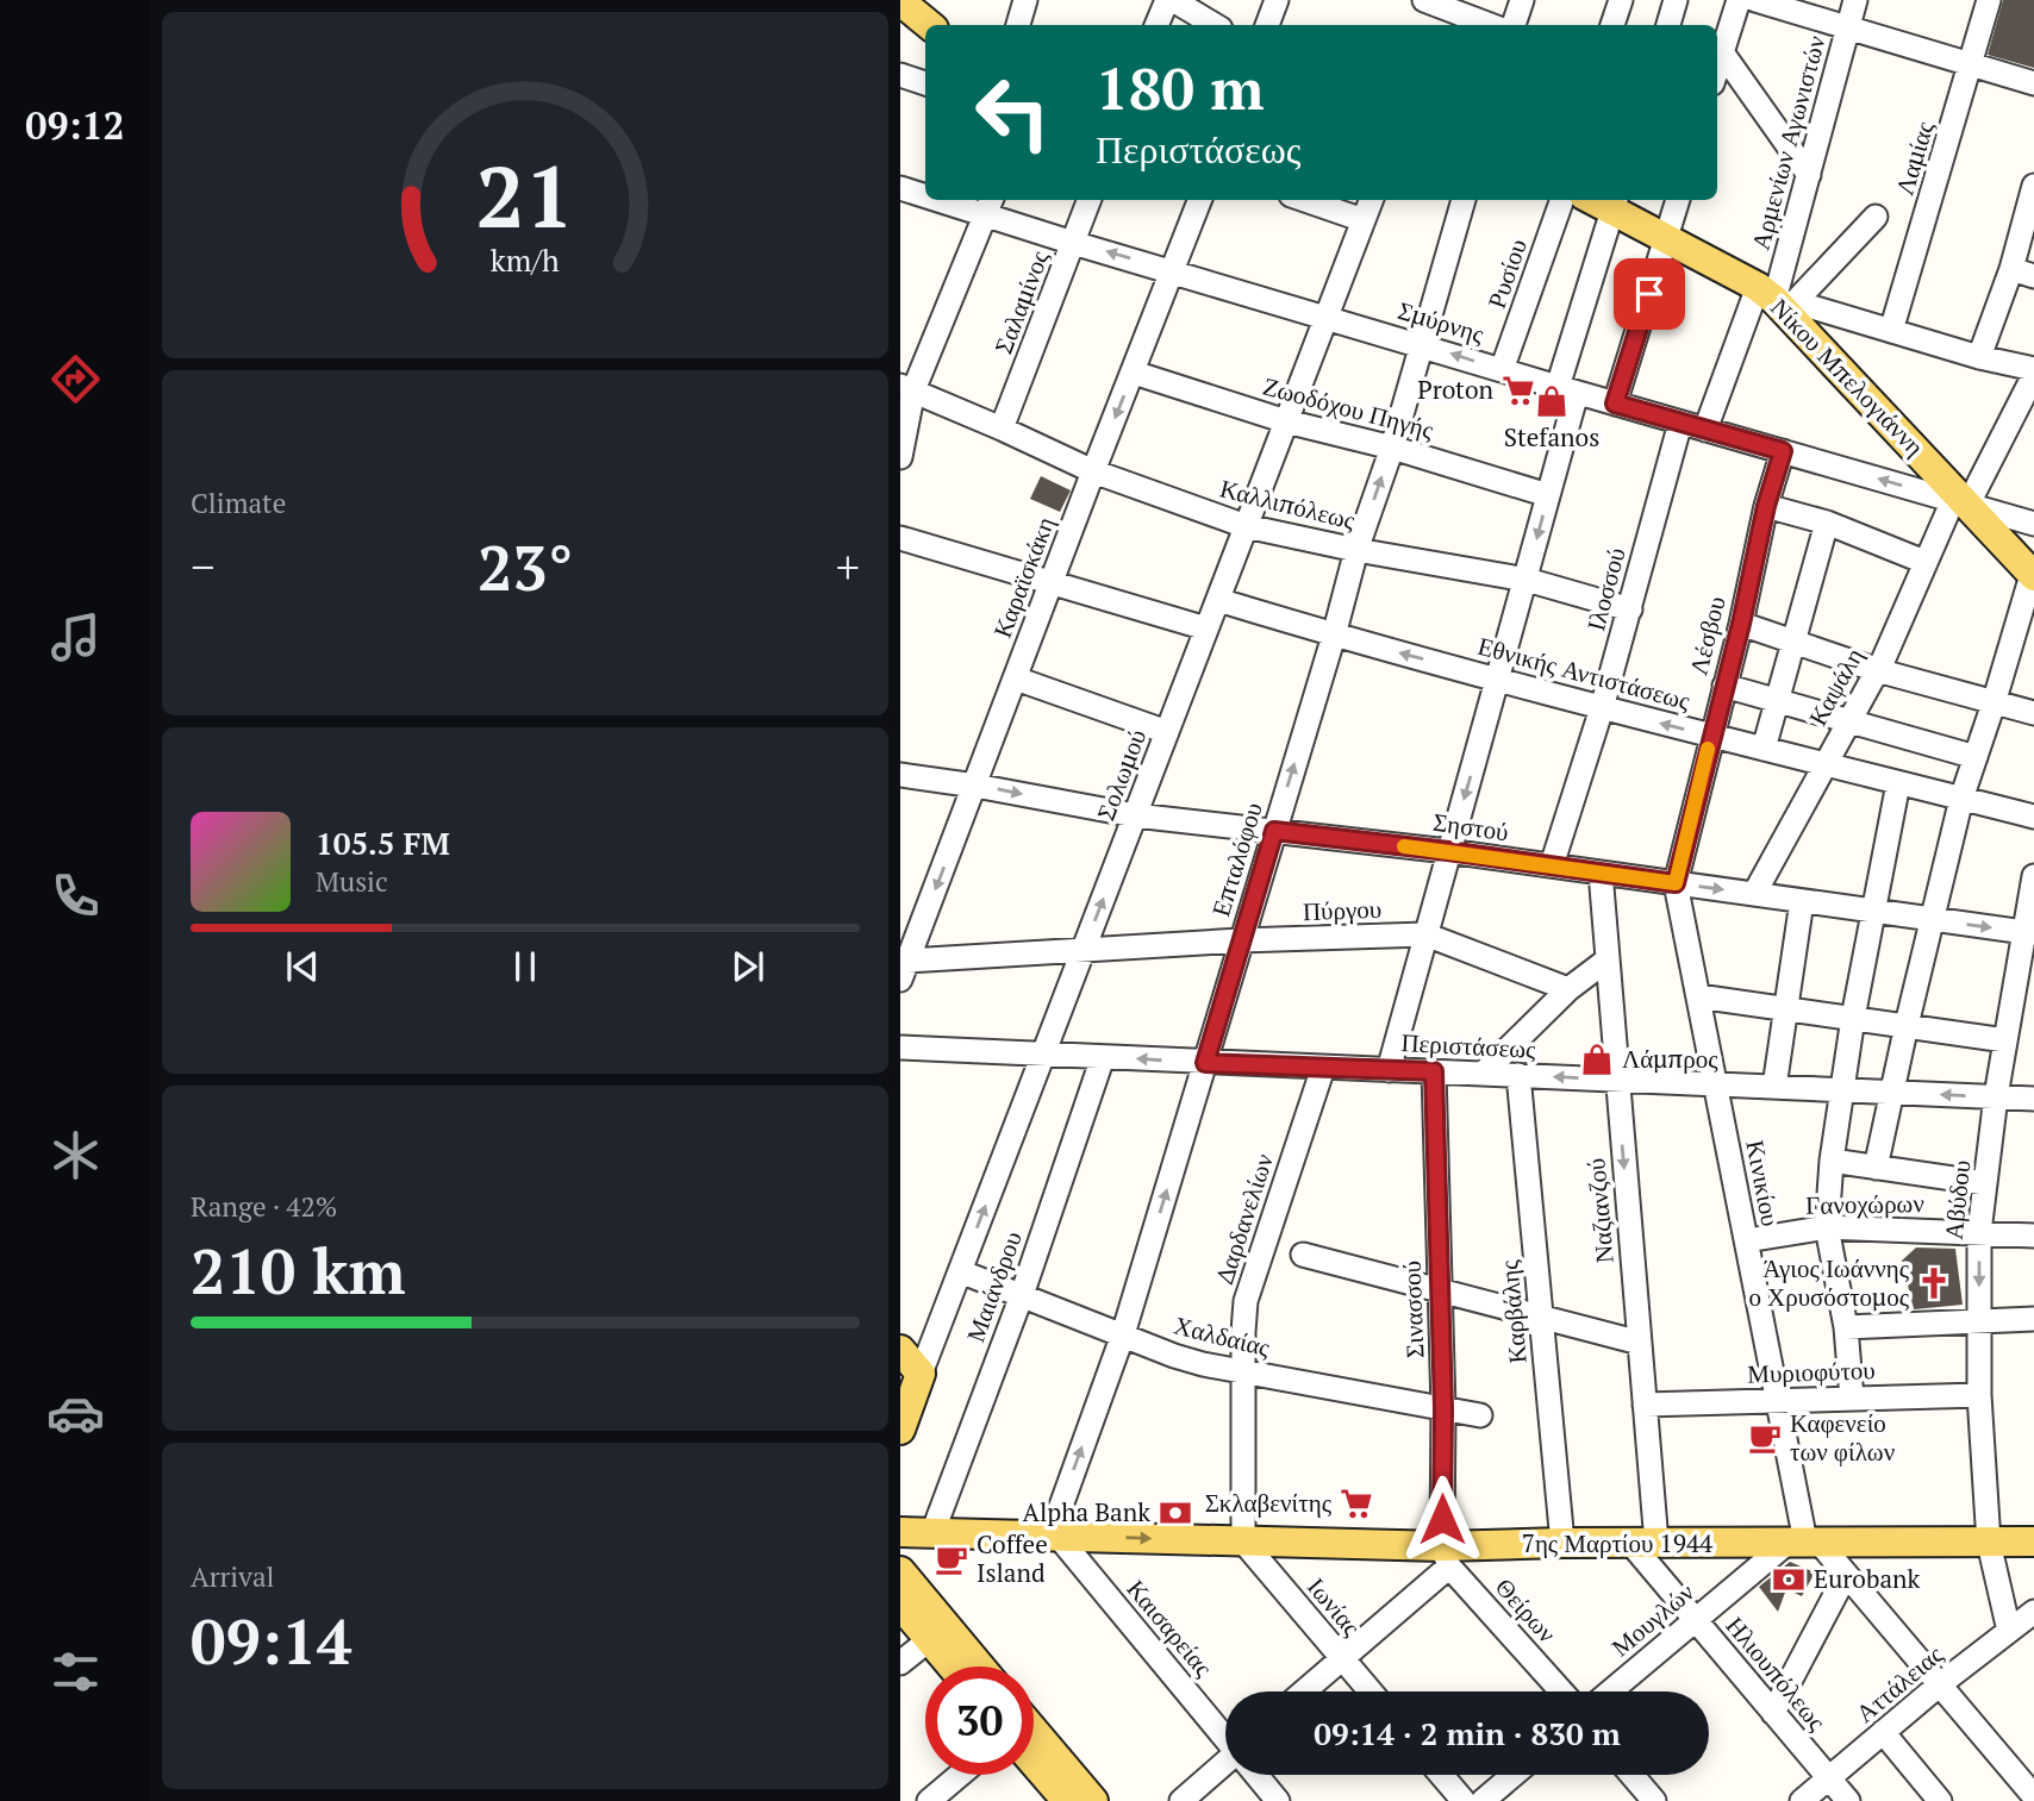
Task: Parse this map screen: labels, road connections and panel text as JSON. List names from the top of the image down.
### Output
{
  "streets": {
    "main road": ["Νίκου Μπελογιάννη", "7ης Μαρτίου 1944"],
    "street": [
      "Αρμενίων Αγωνιστών",
      "Λαμίας",
      "Ρυσίου",
      "Σαλαμίνος",
      "Σμύρνης",
      "Ζωοδόχου Πηγής",
      "Καλλιπόλεως",
      "Καραϊσκάκη",
      "Ιλοσσού",
      "Λέσβου",
      "Εθνικής Αντιστάσεως",
      "Καψάλη",
      "Σολωμού",
      "Σηστού",
      "Επταλόφου",
      "Πύργου",
      "Περιστάσεως",
      "Κινικίου",
      "Αβύδου",
      "Γανοχώρων",
      "Ναζιανζού",
      "Δαρδανελίων",
      "Μαιάνδρου",
      "Σινασσού",
      "Καρβάλης",
      "Χαλδαίας",
      "Μυριοφύτου",
      "Ιωνίας",
      "Θείρων",
      "Μουγλών",
      "Καισαρείας",
      "Ηλιουπόλεως",
      "Αττάλειας"
    ]
  },
  "crossings": [
    ["Αρμενίων Αγωνιστών", "Σμύρνης"],
    ["Αρμενίων Αγωνιστών", "Νίκου Μπελογιάννη"],
    ["Ρυσίου", "Σμύρνης"],
    ["Σαλαμίνος", "Σμύρνης"],
    ["Σαλαμίνος", "Καλλιπόλεως"],
    ["Σμύρνης", "Νίκου Μπελογιάννη"],
    ["Σμύρνης", "Καραϊσκάκη"],
    ["Σμύρνης", "Ιλοσσού"],
    ["Σμύρνης", "Λέσβου"],
    ["Σμύρνης", "Καψάλη"],
    ["Σμύρνης", "Σολωμού"],
    ["Σμύρνης", "Επταλόφου"],
    ["Νίκου Μπελογιάννη", "Καψάλη"],
    ["Ζωοδόχου Πηγής", "Καραϊσκάκη"],
    ["Ζωοδόχου Πηγής", "Σολωμού"],
    ["Ζωοδόχου Πηγής", "Επταλόφου"],
    ["Καλλιπόλεως", "Καραϊσκάκη"],
    ["Καλλιπόλεως", "Ιλοσσού"],
    ["Καλλιπόλεως", "Σολωμού"],
    ["Καλλιπόλεως", "Επταλόφου"],
    ["Καραϊσκάκη", "Σηστού"],
    ["Καραϊσκάκη", "Πύργου"],
    ["Ιλοσσού", "Εθνικής Αντιστάσεως"],
    ["Ιλοσσού", "Σηστού"],
    ["Λέσβου", "Εθνικής Αντιστάσεως"],
    ["Λέσβου", "Σηστού"],
    ["Λέσβου", "Κινικίου"],
    ["Εθνικής Αντιστάσεως", "Καψάλη"],
    ["Εθνικής Αντιστάσεως", "Σολωμού"],
    ["Εθνικής Αντιστάσεως", "Επταλόφου"],
    ["Καψάλη", "Σηστού"],
    ["Σολωμού", "Σηστού"],
    ["Σολωμού", "Πύργου"],
    ["Σολωμού", "Περιστάσεως"],
    ["Σολωμού", "Χαλδαίας"],
    ["Σηστού", "Επταλόφου"],
    ["Σηστού", "Κινικίου"],
    ["Σηστού", "Αβύδου"],
    ["Σηστού", "Ναζιανζού"],
    ["Επταλόφου", "Πύργου"],
    ["Επταλόφου", "Περιστάσεως"],
    ["Επταλόφου", "Χαλδαίας"],
    ["Επταλόφου", "7ης Μαρτίου 1944"],
    ["Επταλόφου", "Καισαρείας"],
    ["Περιστάσεως", "Κινικίου"],
    ["Περιστάσεως", "Αβύδου"],
    ["Περιστάσεως", "Ναζιανζού"],
    ["Περιστάσεως", "Δαρδανελίων"],
    ["Περιστάσεως", "Μαιάνδρου"],
    ["Περιστάσεως", "Σινασσού"],
    ["Περιστάσεως", "Καρβάλης"],
    ["Κινικίου", "Γανοχώρων"],
    ["Κινικίου", "Μυριοφύτου"],
    ["Κινικίου", "7ης Μαρτίου 1944"],
    ["Κινικίου", "Μουγλών"],
    ["Αβύδου", "Γανοχώρων"],
    ["Αβύδου", "Μυριοφύτου"],
    ["Αβύδου", "7ης Μαρτίου 1944"],
    ["Αβύδου", "Αττάλειας"],
    ["Ναζιανζού", "Μυριοφύτου"],
    ["Ναζιανζού", "7ης Μαρτίου 1944"],
    ["Ναζιανζού", "Ηλιουπόλεως"],
    ["Δαρδανελίων", "Χαλδαίας"],
    ["Δαρδανελίων", "7ης Μαρτίου 1944"],
    ["Δαρδανελίων", "Ιωνίας"],
    ["Μαιάνδρου", "Χαλδαίας"],
    ["Μαιάνδρου", "7ης Μαρτίου 1944"],
    ["Σινασσού", "Χαλδαίας"],
    ["Σινασσού", "7ης Μαρτίου 1944"],
    ["Σινασσού", "Θείρων"],
    ["Καρβάλης", "7ης Μαρτίου 1944"],
    ["7ης Μαρτίου 1944", "Ιωνίας"],
    ["7ης Μαρτίου 1944", "Θείρων"],
    ["7ης Μαρτίου 1944", "Μουγλών"],
    ["7ης Μαρτίου 1944", "Καισαρείας"],
    ["7ης Μαρτίου 1944", "Ηλιουπόλεως"],
    ["Μουγλών", "Ηλιουπόλεως"],
    ["Ηλιουπόλεως", "Αττάλειας"]
  ],
  "places": {
    "supermarket": ["Proton", "Σκλαβενίτης"],
    "shop": ["Stefanos", "Λάμπρος"],
    "church": ["Άγιος Ιωάννης ο Χρυσόστομος"],
    "cafe": ["Καφενείο των φίλων", "Coffee Island"],
    "bank": ["Alpha Bank", "Eurobank"]
  },
  "page": {
    "tabs": "09:12",
    "turn": ["180 m", "Περιστάσεως"],
    "tile": [
      "Climate",
      ["Range · 42%", "210 km"],
      ["Arrival", "09:14"]
    ],
    "heat": ["−", "23°", "+"],
    "song": ["105.5 FM", "Music"],
    "limit": "30",
    "trip": "09:14 · 2 min · 830 m",
    "gauge": ["21", "km/h"]
  }
}
